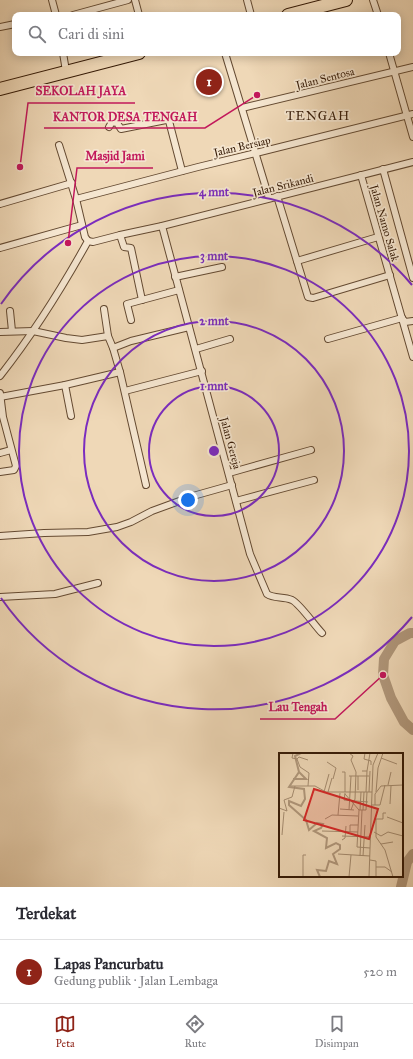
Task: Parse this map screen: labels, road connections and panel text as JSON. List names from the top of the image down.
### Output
{
  "streets": {
    "street": [
      "Jalan Sentosa",
      "Jalan Bersiap",
      "Jalan Srikandi",
      "Jalan Namo Salak",
      "Jalan Gereja"
    ]
  },
  "crossings": [
    ["Jalan Srikandi", "Jalan Namo Salak"],
    ["Jalan Srikandi", "Jalan Gereja"]
  ],
  "districts": ["TENGAH"],
  "places": [
    "KANTOR DESA TENGAH",
    "SEKOLAH JAYA",
    "Masjid Jami",
    "Lau Tengah"
  ],
  "page": {
    "search": "Cari di sini",
    "pins": "1",
    "heading": "Terdekat",
    "list": [
      {
        "mark": "1",
        "name": "Lapas Pancurbatu",
        "note": "Gedung publik · Jalan Lembaga",
        "value": "520 m"
      }
    ],
    "nav": ["Peta", "Rute", "Disimpan"]
  },
  "rings": [
    "4 mnt",
    "3 mnt",
    "2 mnt",
    "1 mnt"
  ]
}
